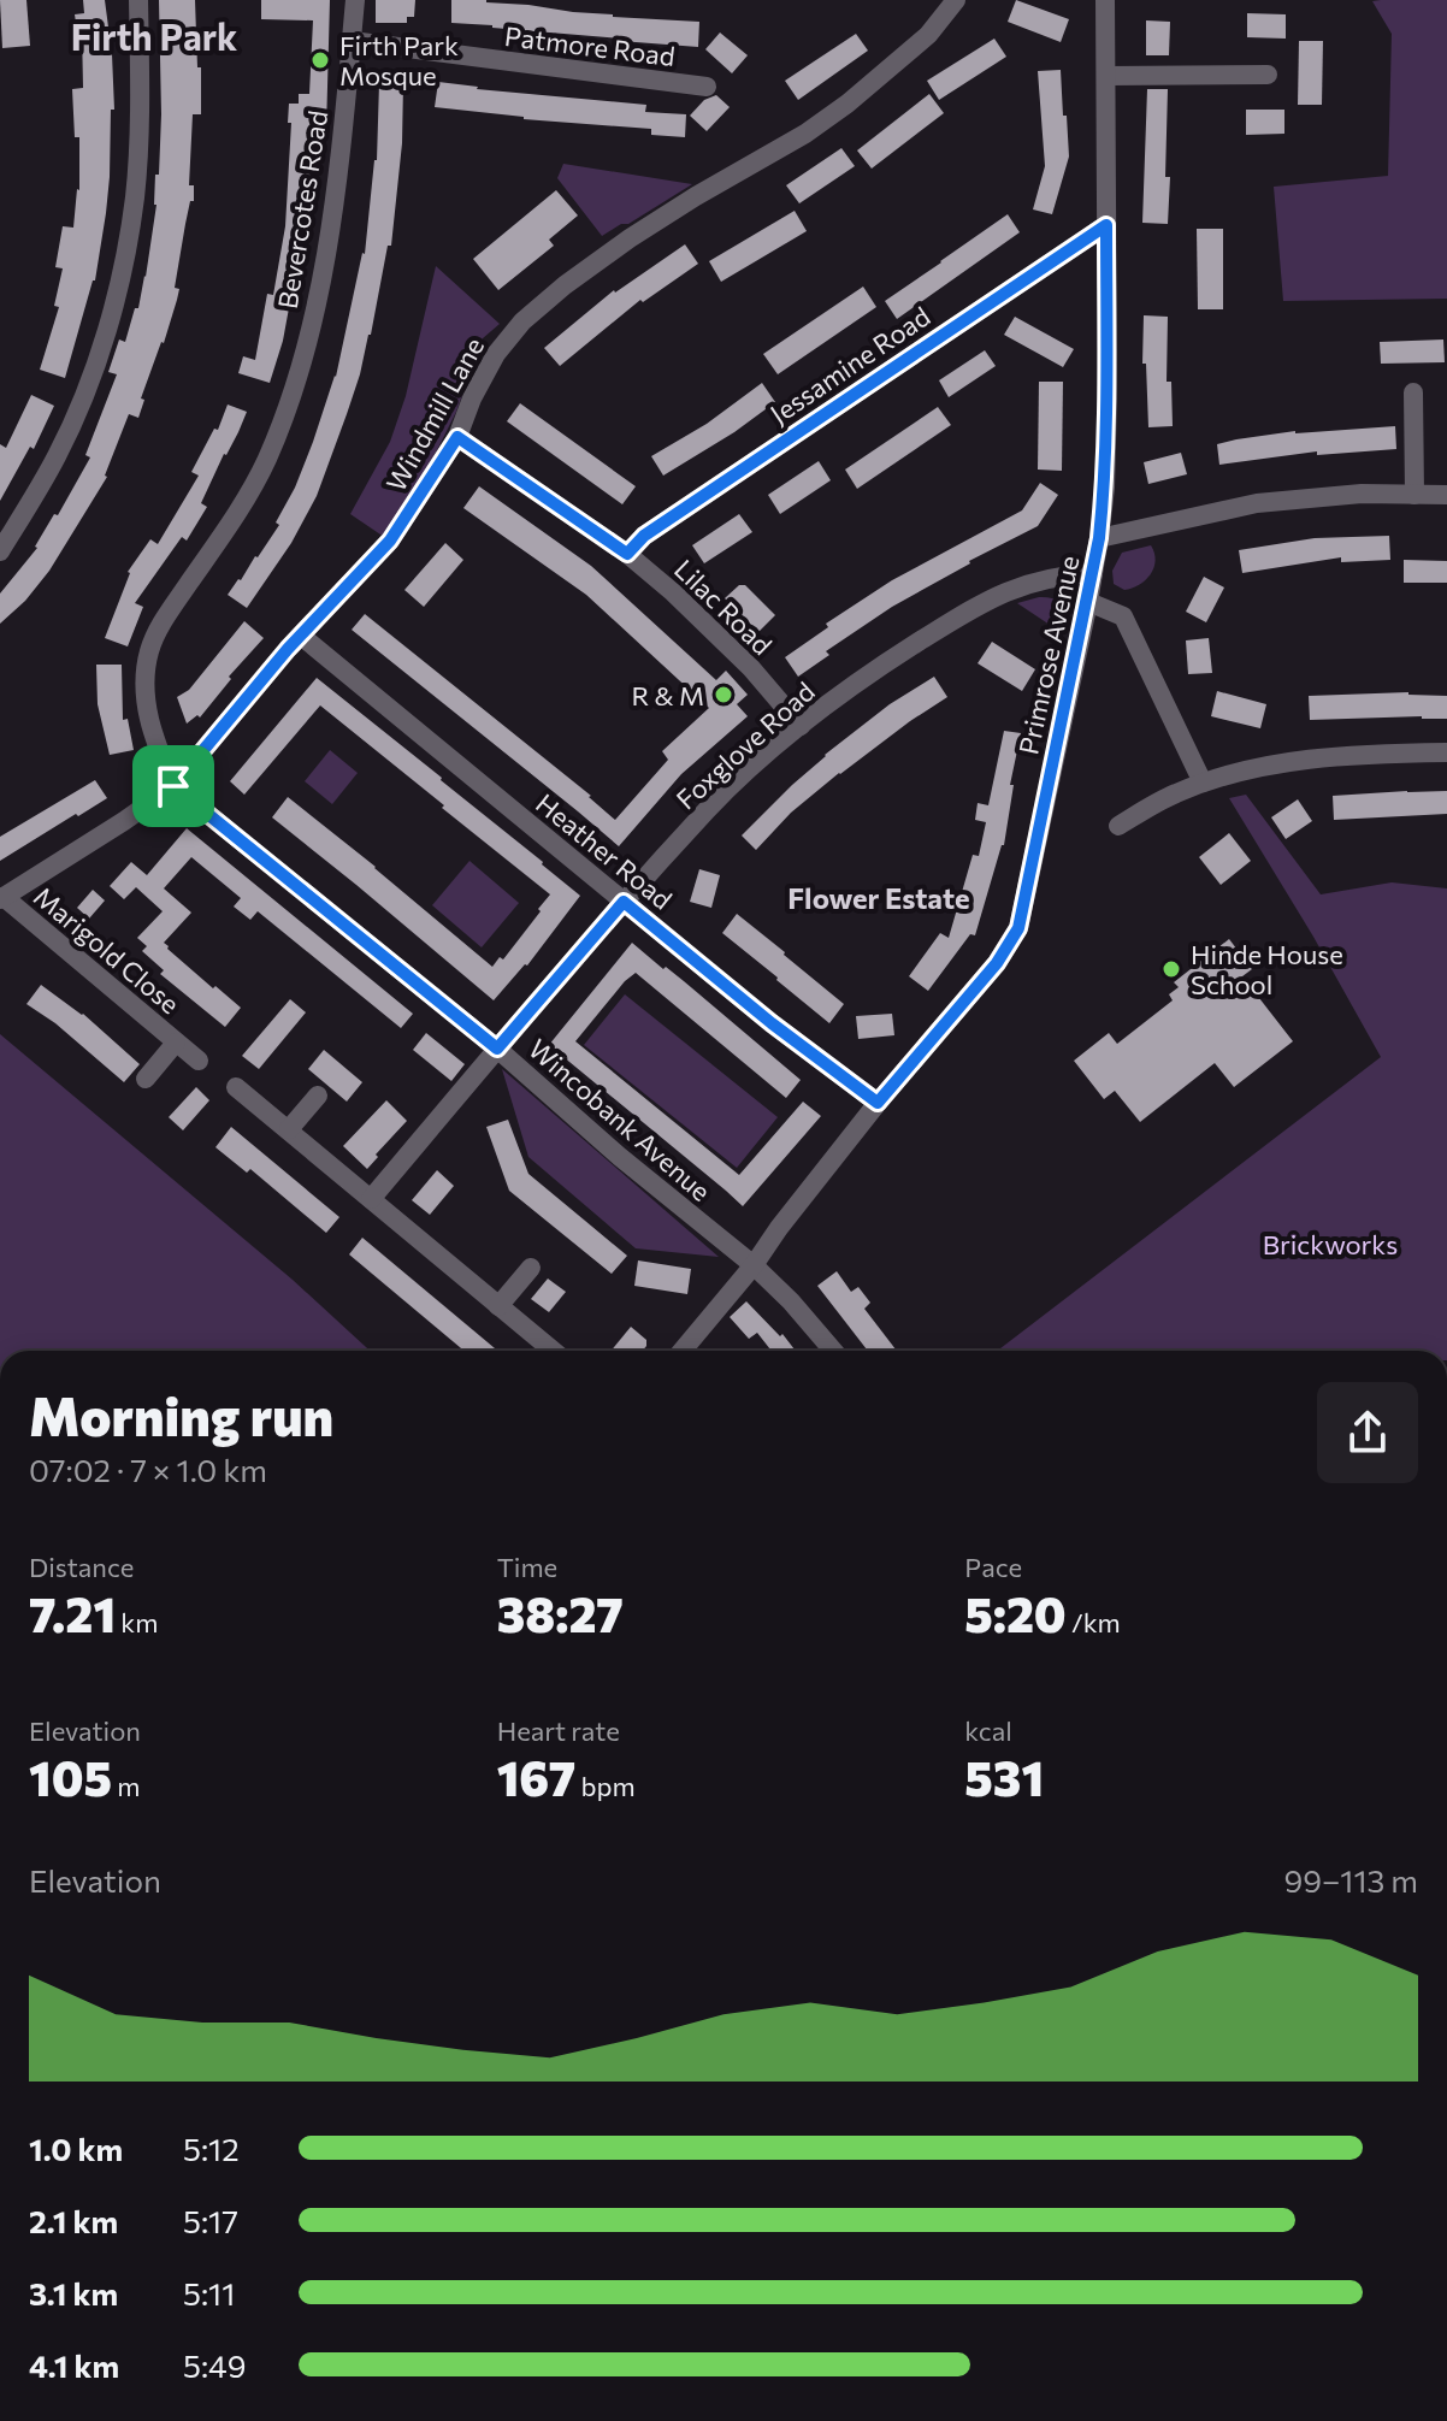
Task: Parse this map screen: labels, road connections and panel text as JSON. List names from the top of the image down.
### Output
{
  "streets": {
    "street": [
      "Patmore Road",
      "Bevercotes Road",
      "Jessamine Road",
      "Windmill Lane",
      "Lilac Road",
      "Primrose Avenue",
      "Foxglove Road",
      "Heather Road",
      "Marigold Close",
      "Wincobank Avenue"
    ]
  },
  "crossings": [
    ["Patmore Road", "Bevercotes Road"],
    ["Bevercotes Road", "Windmill Lane"],
    ["Bevercotes Road", "Wincobank Avenue"],
    ["Jessamine Road", "Lilac Road"],
    ["Jessamine Road", "Primrose Avenue"],
    ["Windmill Lane", "Lilac Road"],
    ["Windmill Lane", "Heather Road"],
    ["Windmill Lane", "Marigold Close"],
    ["Windmill Lane", "Wincobank Avenue"],
    ["Lilac Road", "Foxglove Road"],
    ["Primrose Avenue", "Foxglove Road"],
    ["Primrose Avenue", "Heather Road"],
    ["Primrose Avenue", "Wincobank Avenue"],
    ["Foxglove Road", "Heather Road"],
    ["Foxglove Road", "Wincobank Avenue"]
  ],
  "districts": ["Firth Park", "Flower Estate"],
  "parks": ["Brickworks"],
  "places": ["Firth Park Mosque", "R & M", "Hinde House School"],
  "page": {
    "heading": ["Morning run", "07:02 · 7 × 1.0 km"],
    "stats": [
      ["Distance", "7.21 km"],
      ["Time", "38:27"],
      ["Pace", "5:20 /km"],
      ["Elevation", "105 m"],
      ["Heart rate", "167 bpm"],
      ["kcal", "531"]
    ],
    "chart": ["Elevation", "99–113 m"],
    "list": [
      {
        "name": "1.0 km",
        "note": "5:12"
      },
      {
        "name": "2.1 km",
        "note": "5:17"
      },
      {
        "name": "3.1 km",
        "note": "5:11"
      },
      {
        "name": "4.1 km",
        "note": "5:49"
      }
    ]
  }
}
